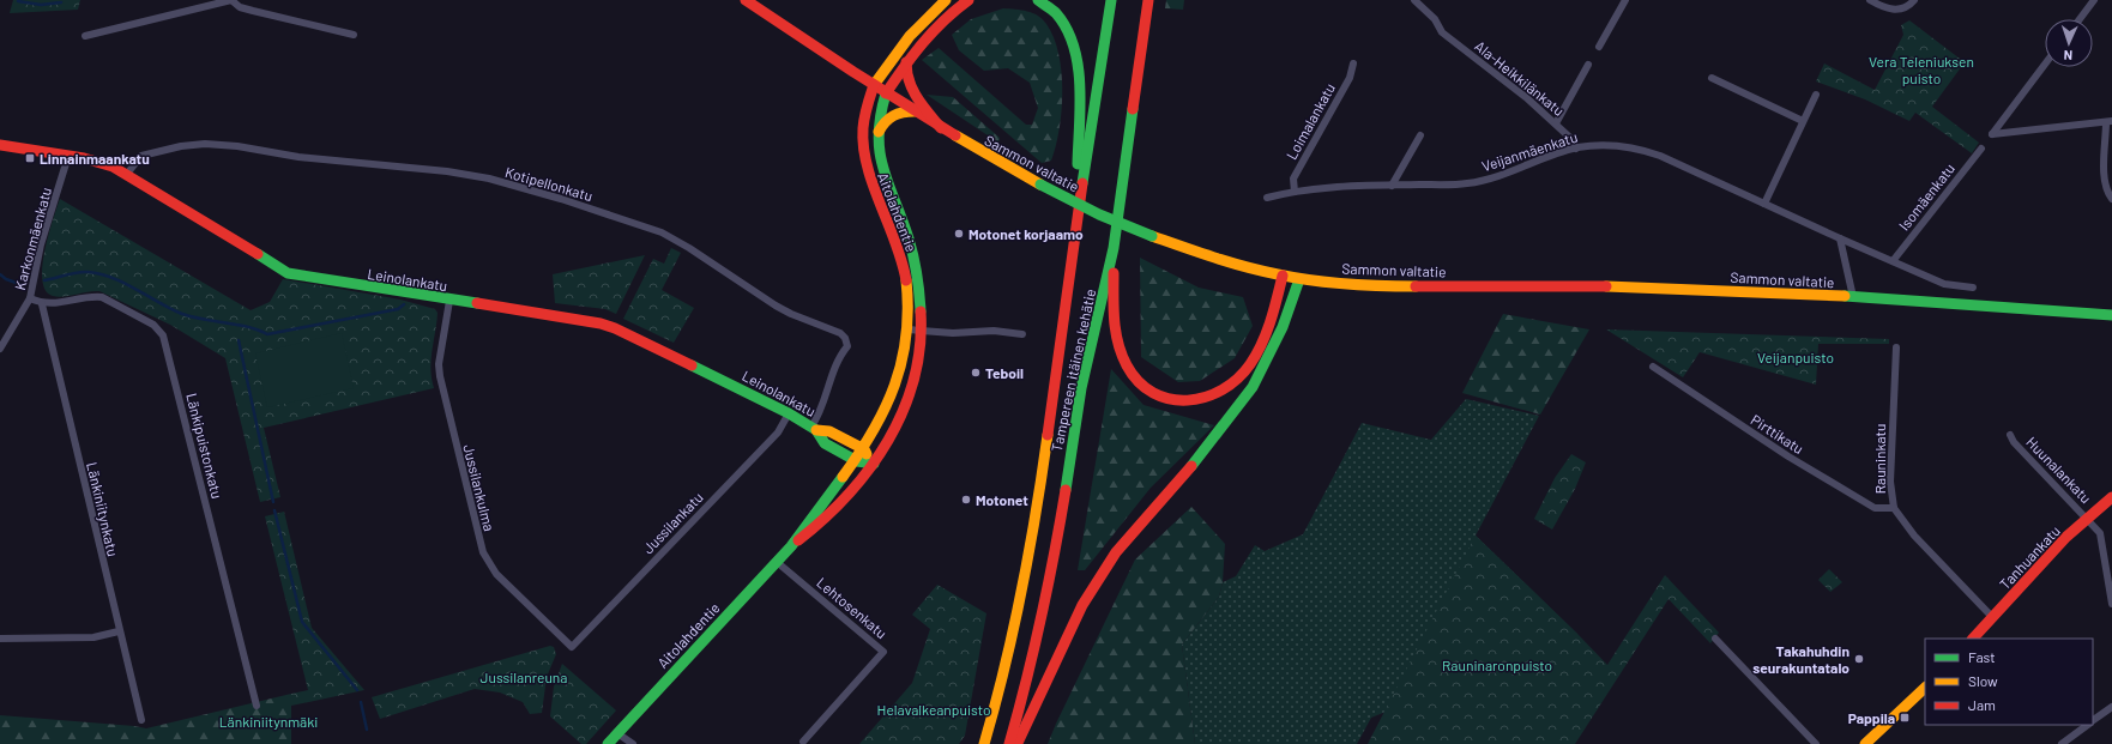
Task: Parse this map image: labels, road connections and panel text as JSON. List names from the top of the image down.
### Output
{
  "streets": {
    "main road": [
      "Sammon valtatie",
      "Aitolahdentie",
      "Leinolankatu",
      "Tampereen itäinen kehätie",
      "Tanhuankatu"
    ],
    "street": [
      "Ala-Heikkilänkatu",
      "Loimalankatu",
      "Veijanmäenkatu",
      "Kotipellonkatu",
      "Isomäenkatu",
      "Karkonmäenkatu",
      "Pirttikatu",
      "Länkipuistonkatu",
      "Rauninkatu",
      "Huunalankatu",
      "Jussilankulma",
      "Länkiniitynkatu",
      "Jussilankatu",
      "Lehtosenkatu"
    ]
  },
  "crossings": [
    ["Ala-Heikkilänkatu", "Veijanmäenkatu"],
    ["Loimalankatu", "Veijanmäenkatu"],
    ["Veijanmäenkatu", "Isomäenkatu"],
    ["Sammon valtatie", "Aitolahdentie"],
    ["Kotipellonkatu", "Leinolankatu"],
    ["Aitolahdentie", "Leinolankatu"],
    ["Aitolahdentie", "Lehtosenkatu"],
    ["Karkonmäenkatu", "Leinolankatu"],
    ["Leinolankatu", "Jussilankulma"],
    ["Leinolankatu", "Jussilankatu"],
    ["Pirttikatu", "Rauninkatu"],
    ["Länkipuistonkatu", "Länkiniitynkatu"],
    ["Rauninkatu", "Tanhuankatu"],
    ["Huunalankatu", "Tanhuankatu"],
    ["Jussilankulma", "Jussilankatu"]
  ],
  "parks": [
    "Vera Teleniuksen puisto",
    "Veijanpuisto",
    "Rauninaronpuisto",
    "Jussilanreuna",
    "Helavalkeanpuisto",
    "Länkiniitynmäki"
  ],
  "places": {
    "transit": ["Linnainmaankatu", "Pappila"],
    "other": [
      "Motonet korjaamo",
      "Teboil",
      "Motonet",
      "Takahuhdin seurakuntatalo"
    ]
  },
  "legend": ["Fast", "Slow", "Jam"],
  "north": "bottom"
}
